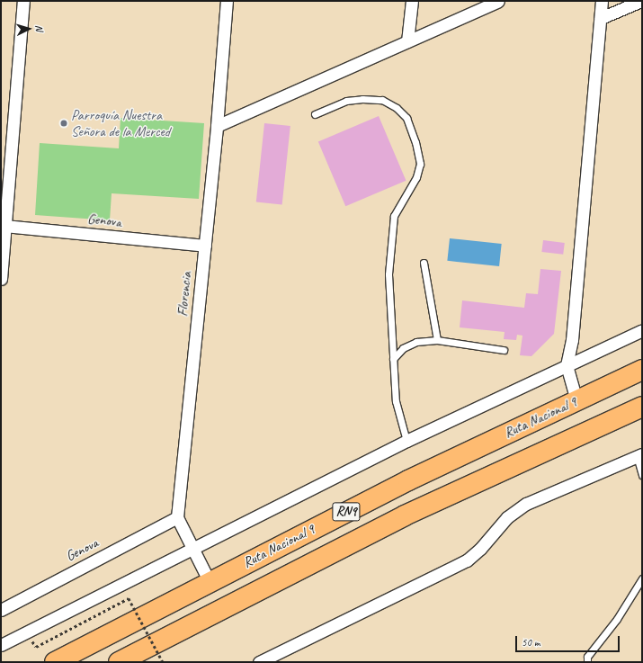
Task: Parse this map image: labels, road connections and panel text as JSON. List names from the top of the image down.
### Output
{
  "streets": {
    "highway": ["Ruta Nacional 9", "RN9"],
    "street": ["Genova", "Florencia"]
  },
  "crossings": [
    ["Genova", "Florencia"]
  ],
  "places": ["Parroquía Nuestra Señora de la Merced"],
  "scale_bar": "50 m",
  "north": "right"
}
